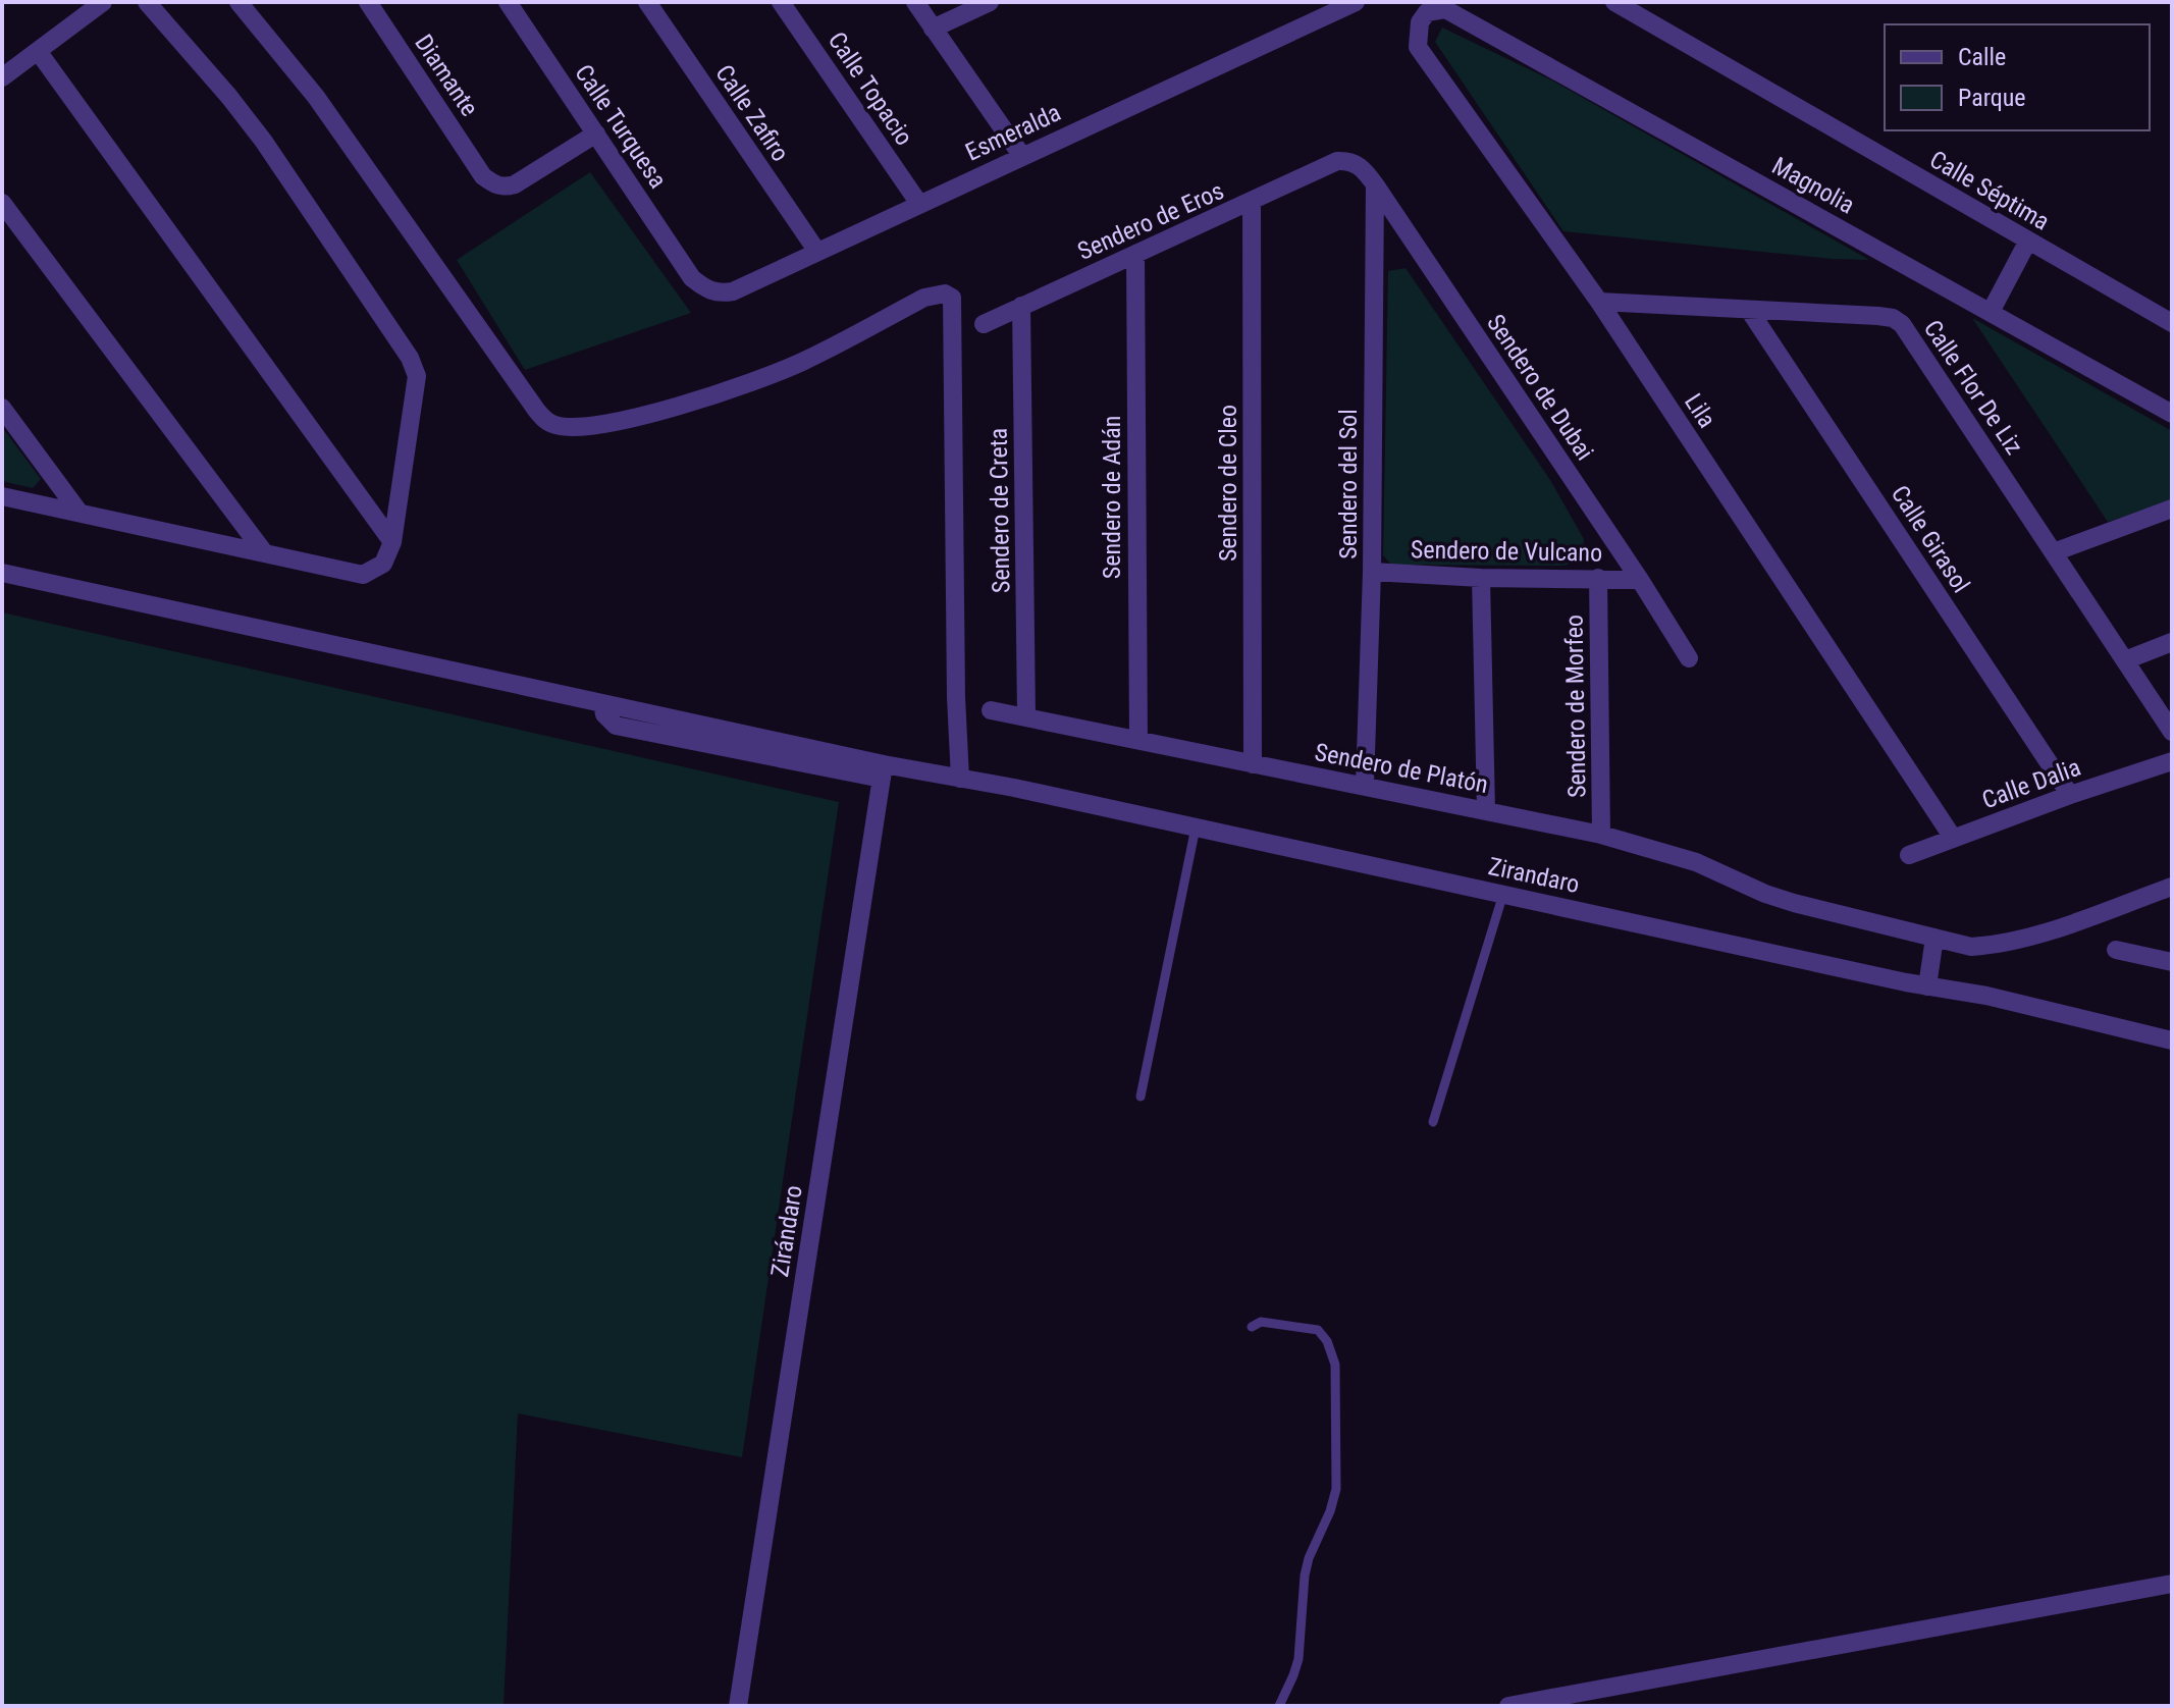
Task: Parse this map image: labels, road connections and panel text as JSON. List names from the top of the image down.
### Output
{
  "streets": {
    "street": [
      "Diamante",
      "Calle Topacio",
      "Calle Zafiro",
      "Calle Turquesa",
      "Esmeralda",
      "Magnolia",
      "Calle Séptima",
      "Sendero de Eros",
      "Sendero de Dubai",
      "Calle Flor De Liz",
      "Lila",
      "Sendero de Cleo",
      "Sendero del Sol",
      "Sendero de Adán",
      "Sendero de Creta",
      "Calle Girasol",
      "Sendero de Vulcano",
      "Sendero de Morfeo",
      "Sendero de Platón",
      "Calle Dalia",
      "Zirandaro",
      "Zirándaro"
    ]
  },
  "crossings": [
    ["Diamante", "Calle Turquesa"],
    ["Calle Topacio", "Esmeralda"],
    ["Calle Zafiro", "Esmeralda"],
    ["Calle Turquesa", "Esmeralda"],
    ["Magnolia", "Lila"],
    ["Sendero de Eros", "Sendero de Dubai"],
    ["Sendero de Eros", "Sendero de Cleo"],
    ["Sendero de Eros", "Sendero de Adán"],
    ["Sendero de Eros", "Sendero de Creta"],
    ["Sendero de Dubai", "Sendero del Sol"],
    ["Sendero de Dubai", "Sendero de Vulcano"],
    ["Calle Flor De Liz", "Lila"],
    ["Calle Flor De Liz", "Calle Girasol"],
    ["Lila", "Calle Dalia"],
    ["Sendero de Cleo", "Sendero de Platón"],
    ["Sendero del Sol", "Sendero de Vulcano"],
    ["Sendero del Sol", "Sendero de Platón"],
    ["Sendero de Adán", "Sendero de Platón"],
    ["Sendero de Creta", "Sendero de Platón"],
    ["Calle Girasol", "Calle Dalia"],
    ["Sendero de Vulcano", "Sendero de Morfeo"],
    ["Sendero de Morfeo", "Sendero de Platón"],
    ["Zirandaro", "Zirándaro"]
  ],
  "legend": ["Calle", "Parque"]
}
